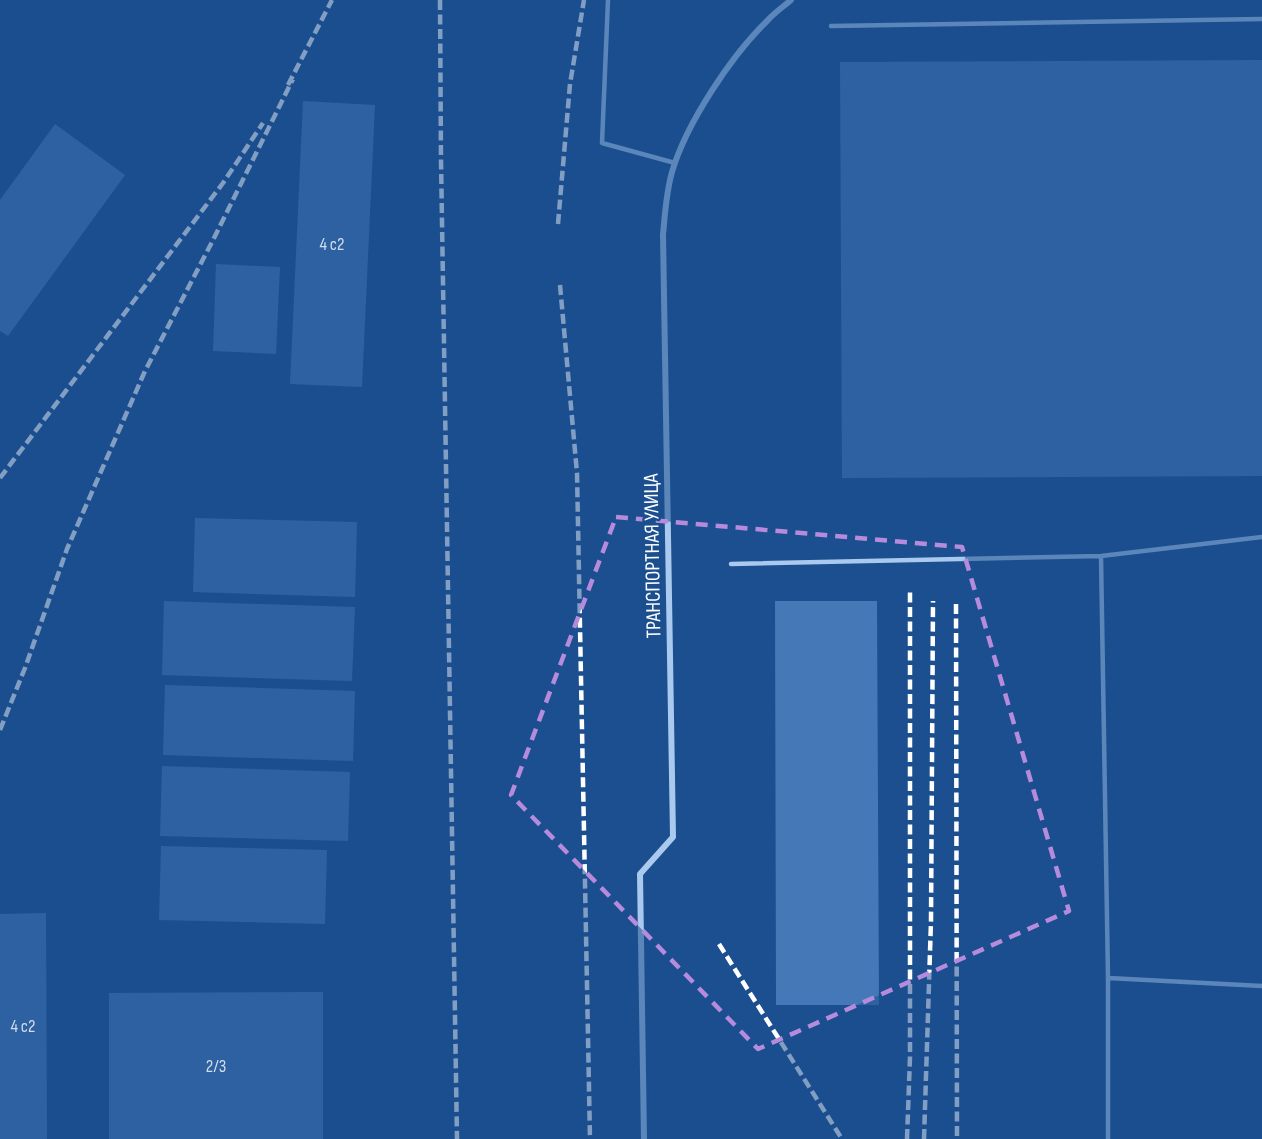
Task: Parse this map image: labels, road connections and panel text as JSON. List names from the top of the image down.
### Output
{
  "streets": {
    "street": ["ТРАНСПОРТНАЯ УЛИЦА"]
  },
  "house_numbers": ["4 с2", "4 с2", "2/3"]
}
